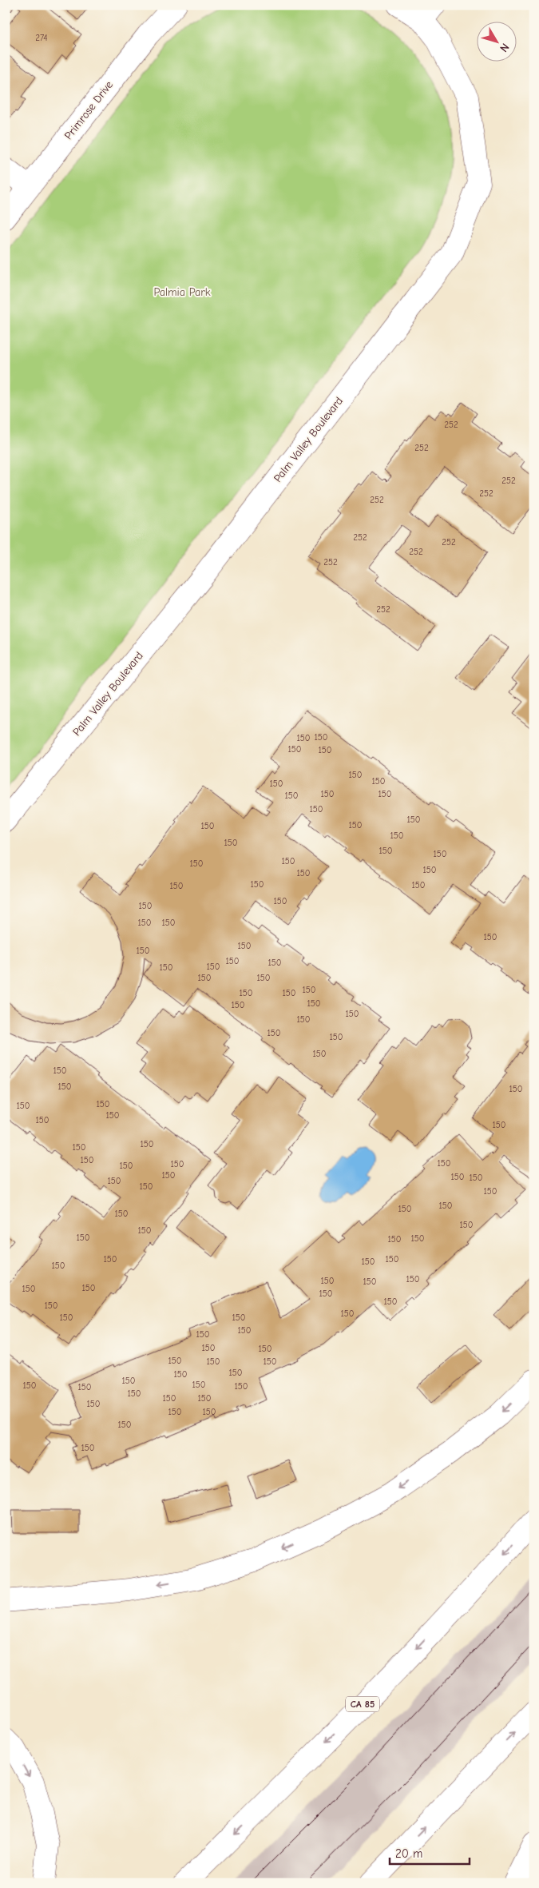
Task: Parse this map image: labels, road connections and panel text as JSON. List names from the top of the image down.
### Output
{
  "streets": {
    "main road": ["Primrose Drive", "Palm Valley Boulevard", "CA 85"]
  },
  "parks": ["Palmia Park"],
  "house_numbers": [
    "274",
    "252",
    "252",
    "252",
    "252",
    "252",
    "252",
    "252",
    "252",
    "252",
    "252",
    "150",
    "150",
    "150",
    "150",
    "150",
    "150",
    "150",
    "150",
    "150",
    "150",
    "150",
    "150",
    "150",
    "150",
    "150",
    "150",
    "150",
    "150",
    "150",
    "150",
    "150",
    "150",
    "150",
    "150",
    "150",
    "150",
    "150",
    "150",
    "150",
    "150",
    "150",
    "150",
    "150",
    "150",
    "150",
    "150",
    "150",
    "150",
    "150",
    "150",
    "150",
    "150",
    "150",
    "150",
    "150",
    "150",
    "150",
    "150",
    "150",
    "150",
    "150",
    "150",
    "150",
    "150",
    "150",
    "150",
    "150",
    "150",
    "150",
    "150",
    "150",
    "150",
    "150",
    "150",
    "150",
    "150",
    "150",
    "150",
    "150",
    "150",
    "150",
    "150",
    "150",
    "150",
    "150",
    "150",
    "150",
    "150",
    "150",
    "150",
    "150",
    "150",
    "150",
    "150",
    "150",
    "150",
    "150",
    "150",
    "150",
    "150",
    "150",
    "150",
    "150",
    "150",
    "150",
    "150",
    "150",
    "150",
    "150",
    "150",
    "150",
    "150",
    "150",
    "150",
    "150",
    "150",
    "150",
    "150",
    "150",
    "150",
    "150",
    "150",
    "150"
  ],
  "scale_bar": "20 m",
  "north": "bottom right"
}
